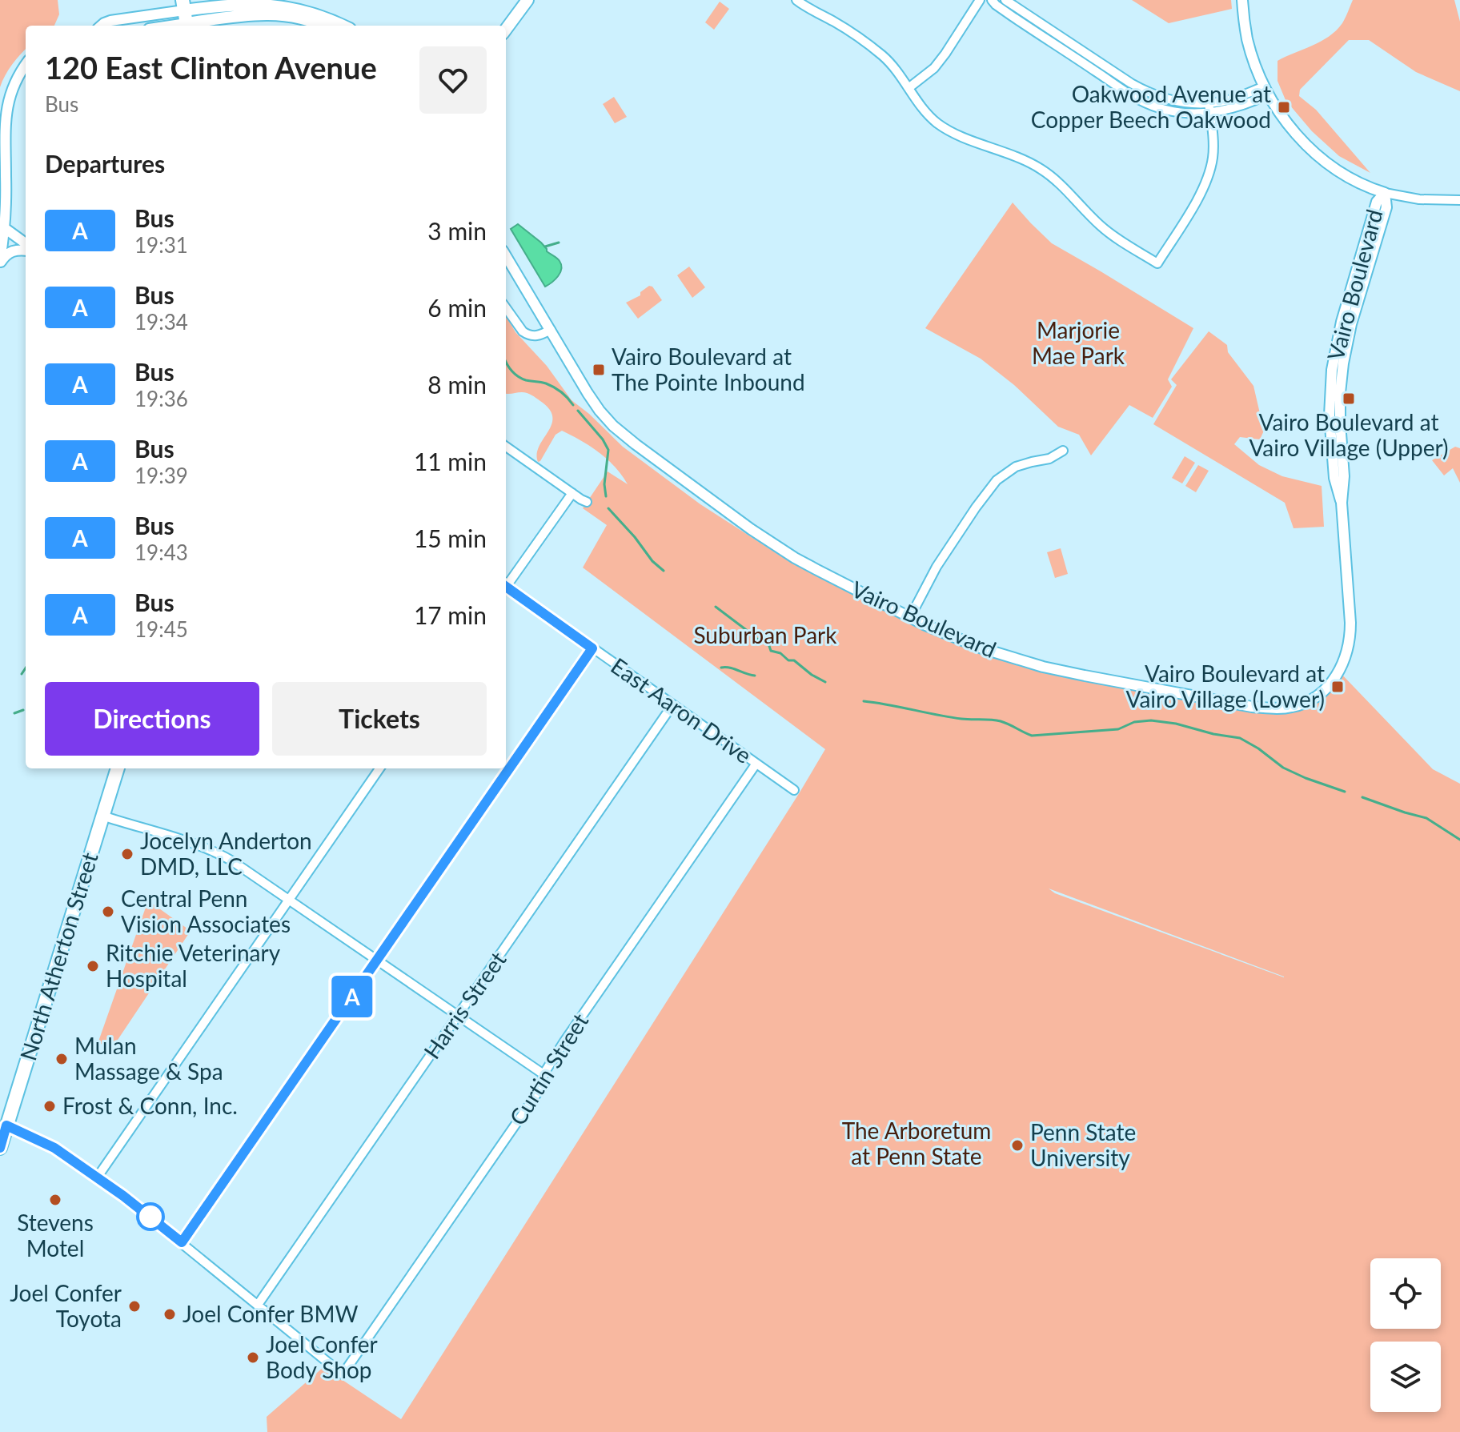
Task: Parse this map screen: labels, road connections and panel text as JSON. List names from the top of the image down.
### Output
{
  "streets": {
    "main road": ["North Atherton Street"],
    "street": [
      "Vairo Boulevard",
      "East Aaron Drive",
      "Harris Street",
      "Curtin Street"
    ]
  },
  "crossings": [
    ["East Aaron Drive", "Harris Street"],
    ["East Aaron Drive", "Curtin Street"],
    ["Harris Street", "Curtin Street"]
  ],
  "parks": ["Marjorie Mae Park", "Suburban Park", "The Arboretum at Penn State"],
  "places": {
    "transit": [
      "Oakwood Avenue at Copper Beech Oakwood",
      "Vairo Boulevard at The Pointe Inbound",
      "Vairo Boulevard at Vairo Village (Upper)",
      "Vairo Boulevard at Vairo Village (Lower)"
    ],
    "other": [
      "Jocelyn Anderton DMD, LLC",
      "Central Penn Vision Associates",
      "Ritchie Veterinary Hospital",
      "Mulan Massage & Spa",
      "Frost & Conn, Inc.",
      "Penn State University",
      "Stevens Motel",
      "Joel Confer Toyota",
      "Joel Confer BMW",
      "Joel Confer Body Shop"
    ]
  },
  "lines": ["bus line A"],
  "page": {
    "on_map": "A",
    "heading": [
      ["120 East Clinton Avenue", "Bus"],
      "Departures"
    ],
    "list": [
      {
        "mark": "A",
        "name": "Bus",
        "note": "19:31",
        "value": "3 min"
      },
      {
        "mark": "A",
        "name": "Bus",
        "note": "19:34",
        "value": "6 min"
      },
      {
        "mark": "A",
        "name": "Bus",
        "note": "19:36",
        "value": "8 min"
      },
      {
        "mark": "A",
        "name": "Bus",
        "note": "19:39",
        "value": "11 min"
      },
      {
        "mark": "A",
        "name": "Bus",
        "note": "19:43",
        "value": "15 min"
      },
      {
        "mark": "A",
        "name": "Bus",
        "note": "19:45",
        "value": "17 min"
      }
    ],
    "buttons": ["Directions", "Tickets"]
  }
}
